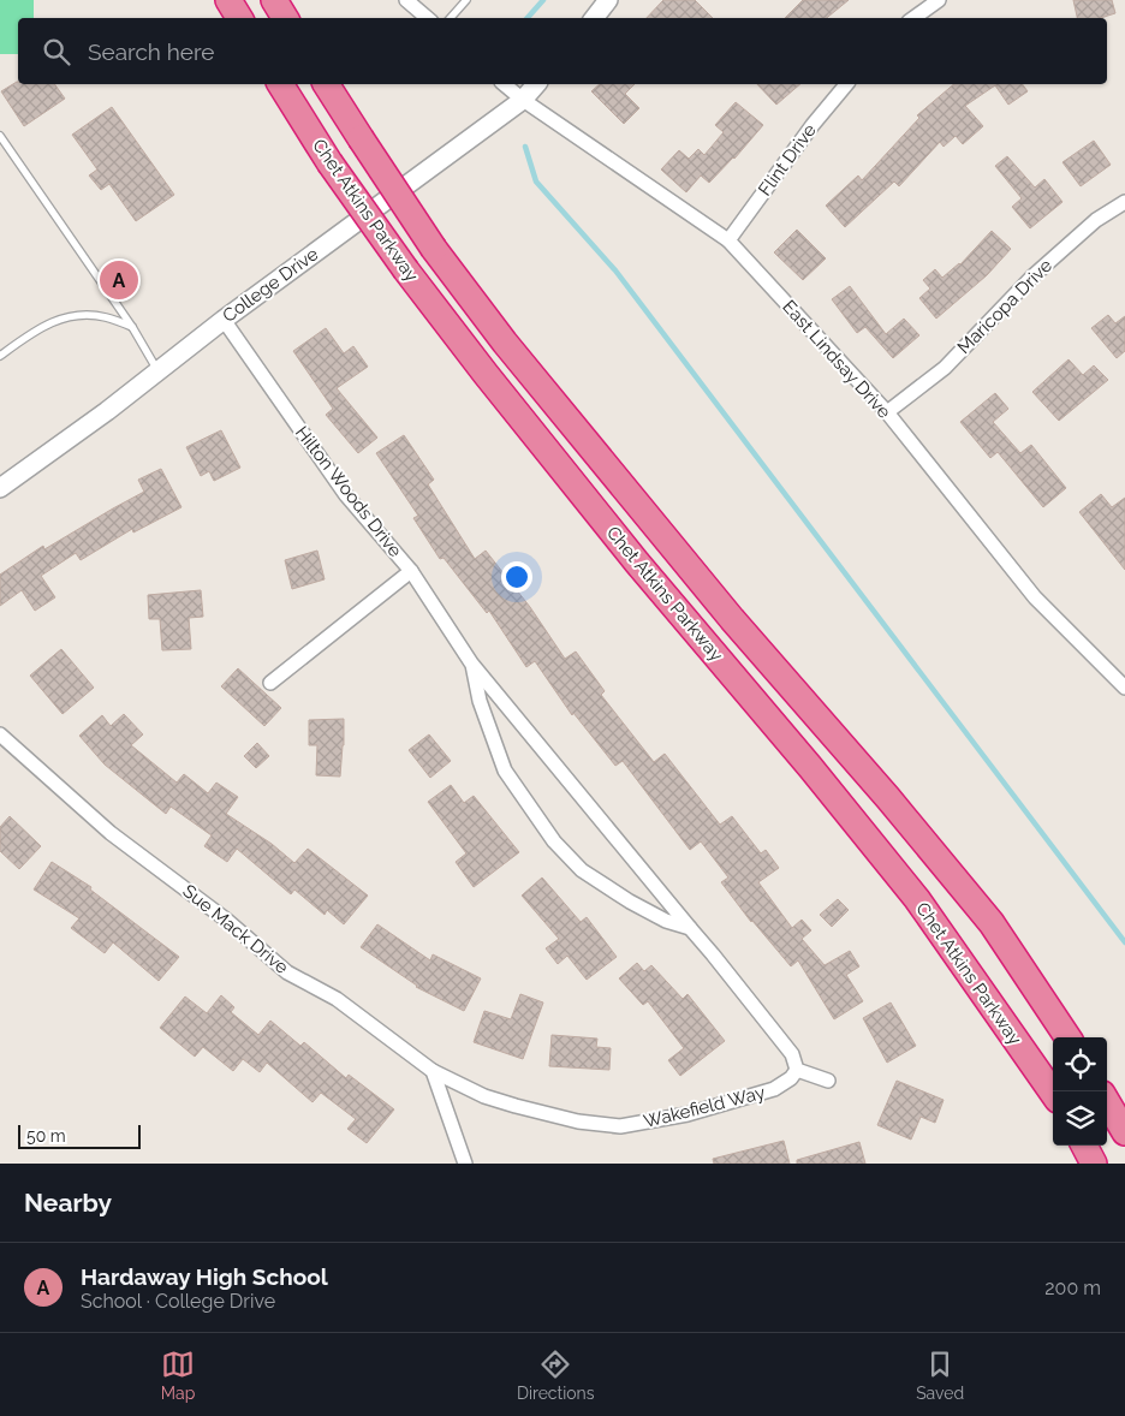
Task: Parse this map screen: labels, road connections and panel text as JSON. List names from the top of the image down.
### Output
{
  "streets": {
    "highway": ["Chet Atkins Parkway"],
    "street": [
      "Flint Drive",
      "College Drive",
      "Maricopa Drive",
      "East Lindsay Drive",
      "Hilton Woods Drive",
      "Sue Mack Drive",
      "Wakefield Way"
    ]
  },
  "crossings": [
    ["Flint Drive", "East Lindsay Drive"],
    ["College Drive", "East Lindsay Drive"],
    ["College Drive", "Hilton Woods Drive"],
    ["Maricopa Drive", "East Lindsay Drive"],
    ["Hilton Woods Drive", "Wakefield Way"],
    ["Sue Mack Drive", "Wakefield Way"]
  ],
  "scale_bar": "50 m",
  "page": {
    "search": "Search here",
    "pins": "A",
    "scale": "50 m",
    "heading": "Nearby",
    "list": [
      {
        "mark": "A",
        "name": "Hardaway High School",
        "note": "School · College Drive",
        "value": "200 m"
      }
    ],
    "nav": ["Map", "Directions", "Saved"]
  }
}
